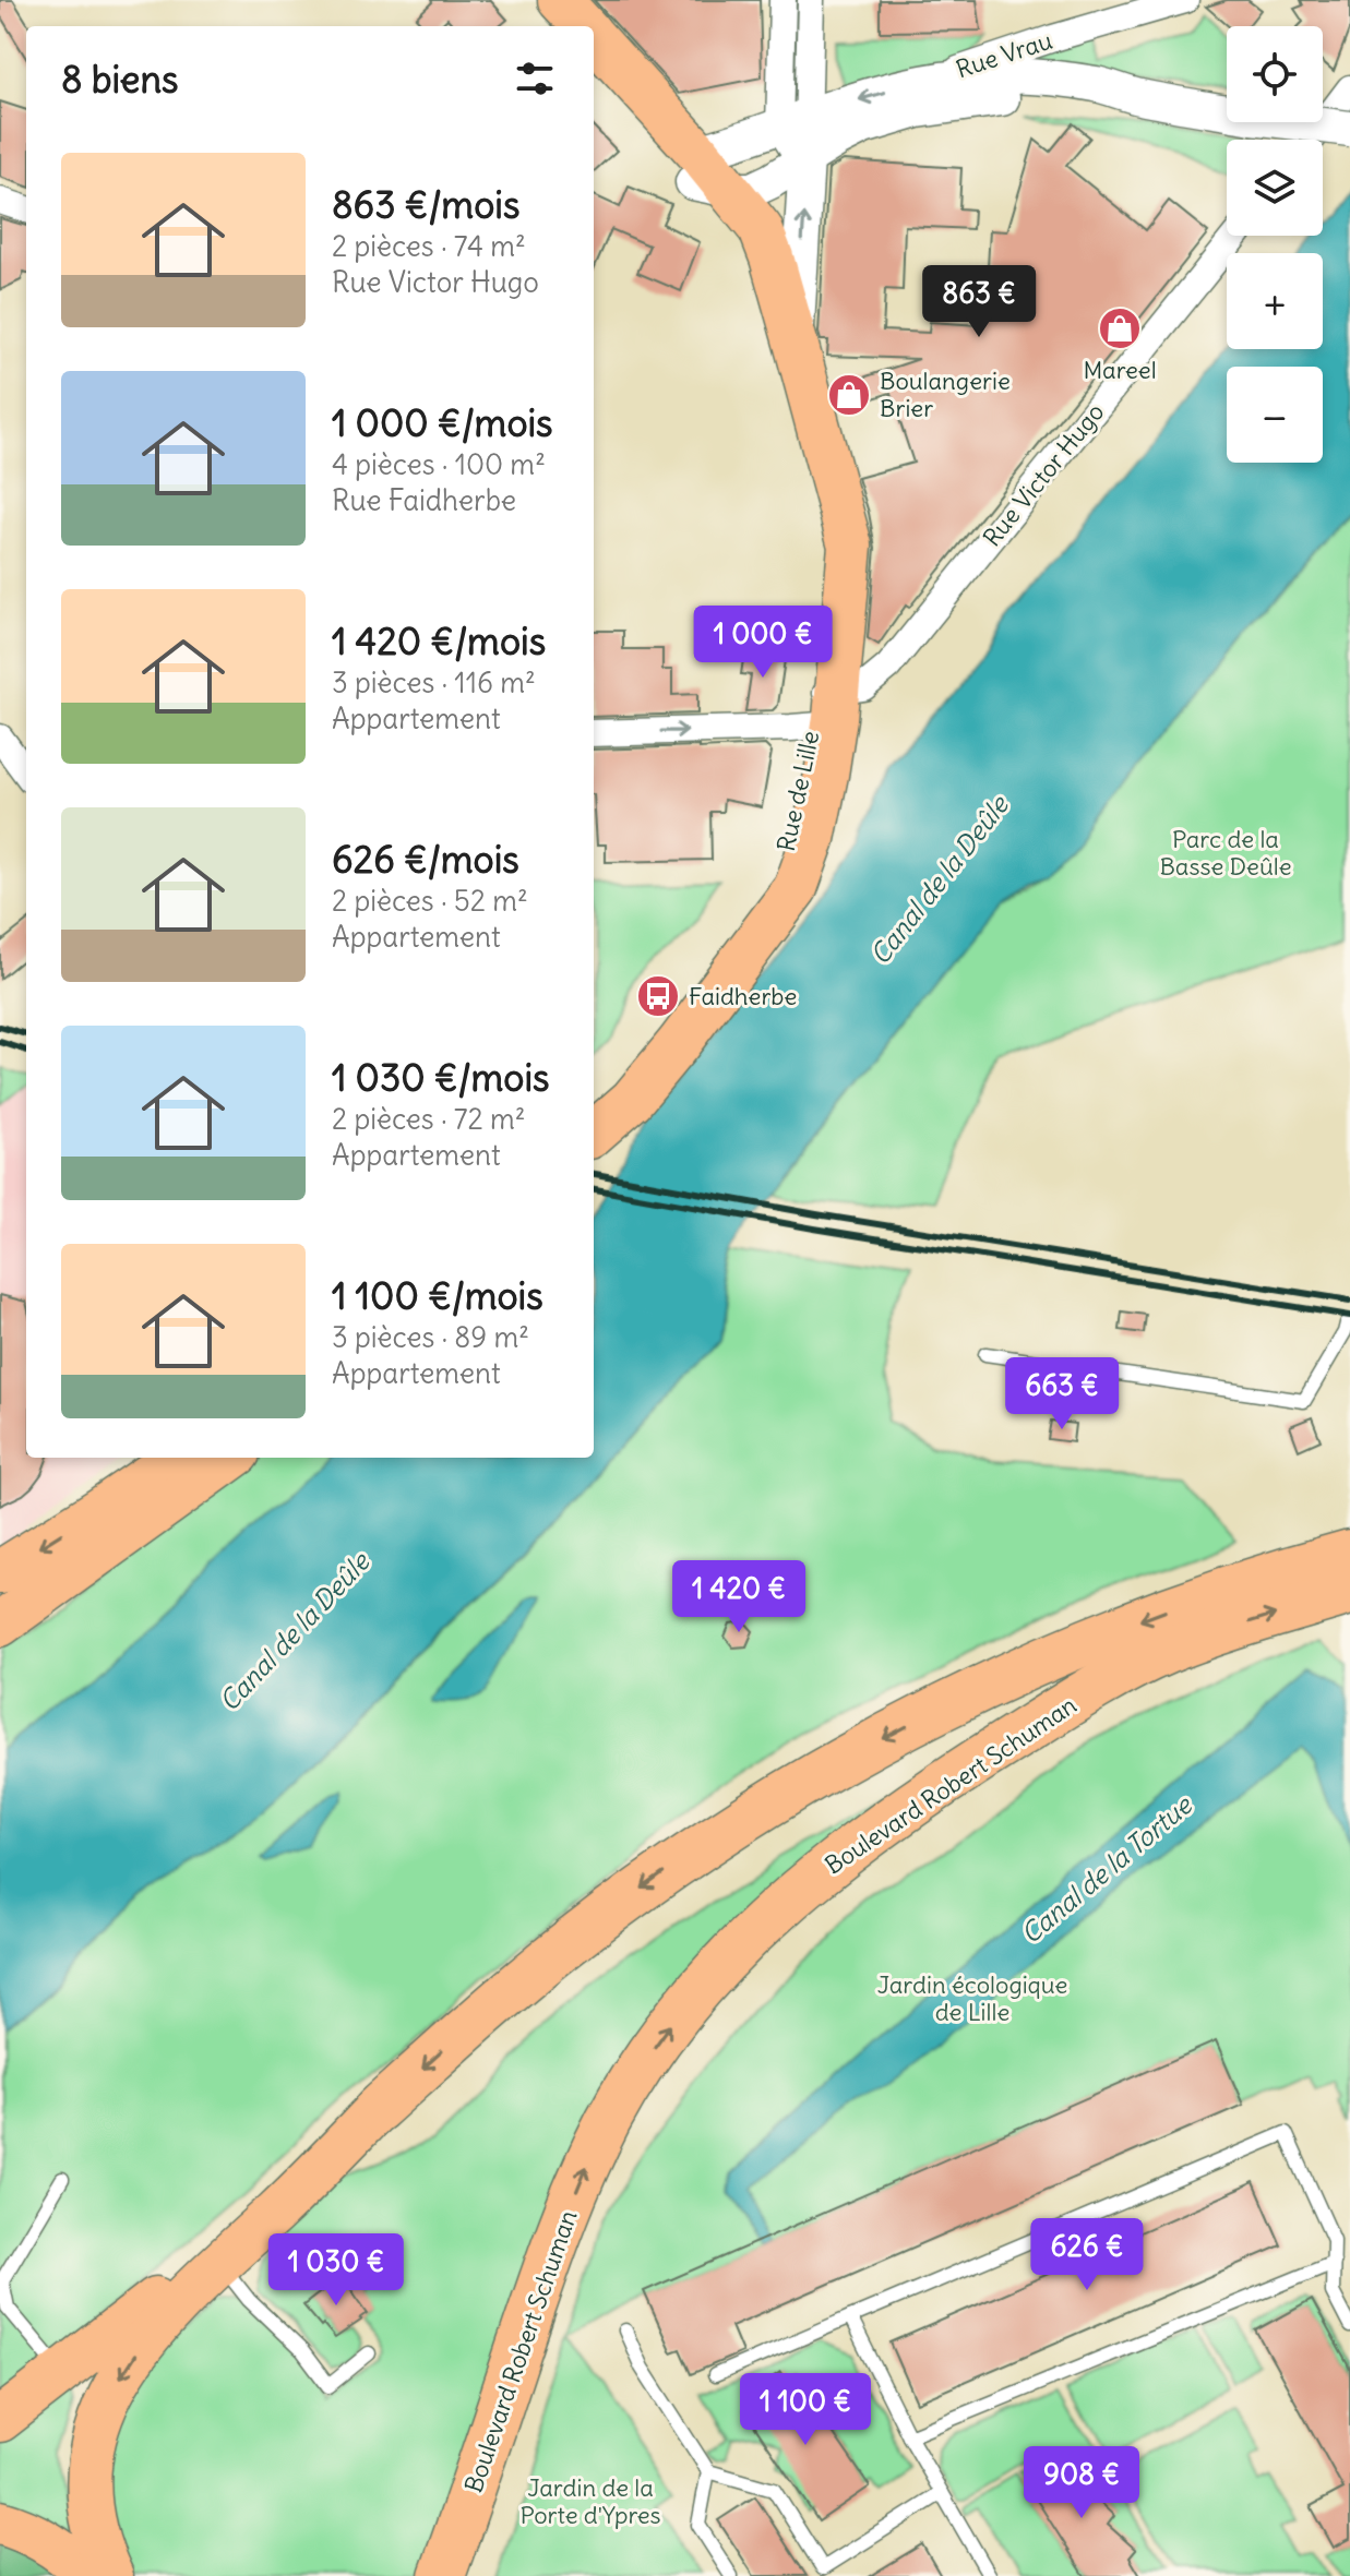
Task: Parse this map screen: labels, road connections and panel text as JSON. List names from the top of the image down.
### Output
{
  "streets": {
    "highway": ["Boulevard Robert Schuman"],
    "main road": ["Rue de Lille"],
    "street": ["Rue Vrau", "Rue Victor Hugo"]
  },
  "crossings": [
    ["Rue Victor Hugo", "Rue de Lille"]
  ],
  "water": ["Canal de la Deûle", "Canal de la Tortue"],
  "parks": ["Parc de la Basse Deûle", "Jardin écologique de Lille", "Jardin de la Porte d'Ypres"],
  "places": {
    "shop": ["Mareel", "Boulangerie Brier"],
    "bus stop": ["Faidherbe"]
  },
  "page": {
    "map_buttons": ["+", "−"],
    "heading": "8 biens",
    "list": [
      {
        "name": "863 €/mois",
        "note": "2 pièces · 74 m² · Rue Victor Hugo"
      },
      {
        "name": "1 000 €/mois",
        "note": "4 pièces · 100 m² · Rue Faidherbe"
      },
      {
        "name": "1 420 €/mois",
        "note": "3 pièces · 116 m² · Appartement"
      },
      {
        "name": "626 €/mois",
        "note": "2 pièces · 52 m² · Appartement"
      },
      {
        "name": "1 030 €/mois",
        "note": "2 pièces · 72 m² · Appartement"
      },
      {
        "name": "1 100 €/mois",
        "note": "3 pièces · 89 m² · Appartement"
      }
    ],
    "price": [
      "863 €",
      "1 000 €",
      "663 €",
      "1 420 €",
      "626 €",
      "1 030 €",
      "1 100 €",
      "908 €"
    ]
  }
}
